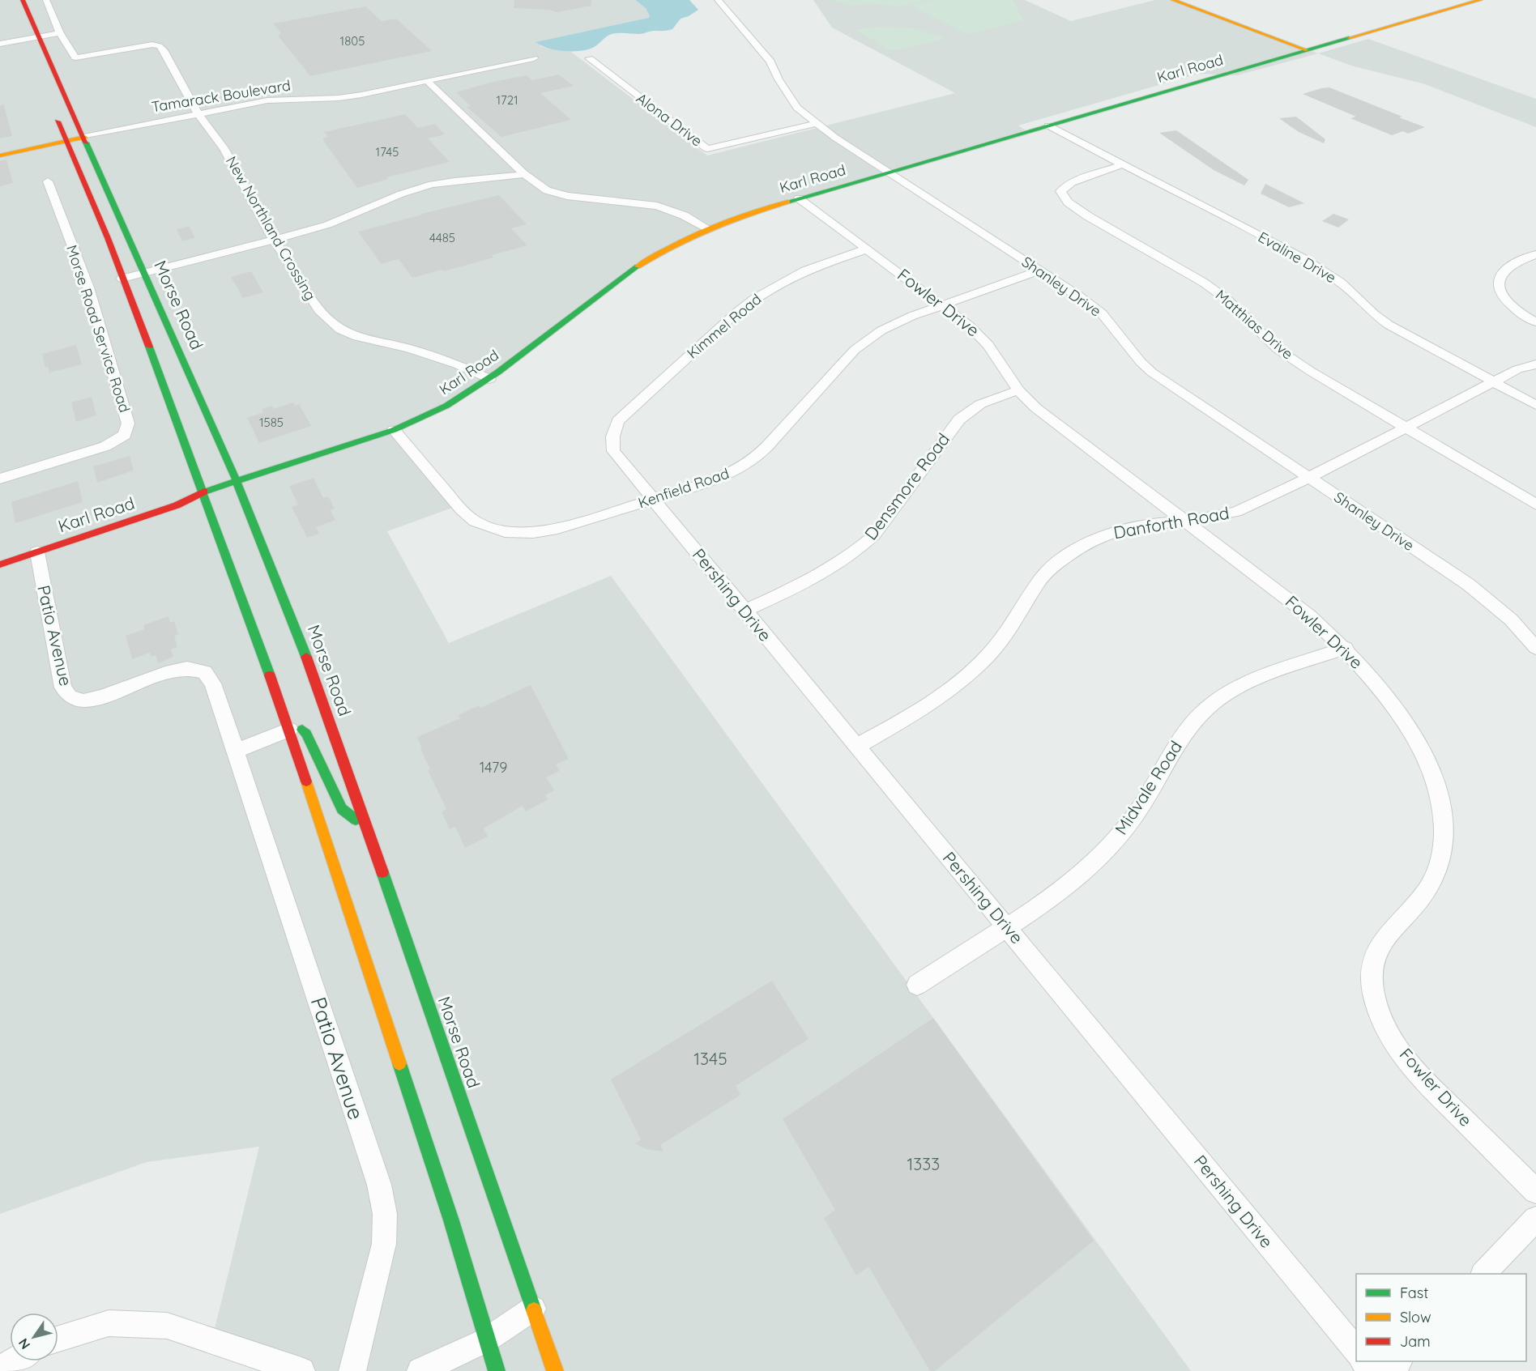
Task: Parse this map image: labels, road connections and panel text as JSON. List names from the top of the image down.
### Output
{
  "streets": {
    "main road": ["Karl Road", "Tamarack Boulevard", "Morse Road"],
    "street": [
      "Alona Drive",
      "New Northland Crossing",
      "Evaline Drive",
      "Shanley Drive",
      "Fowler Drive",
      "Matthias Drive",
      "Kimmel Road",
      "Morse Road Service Road",
      "Densmore Road",
      "Kenfield Road",
      "Danforth Road",
      "Pershing Drive",
      "Patio Avenue",
      "Midvale Road"
    ]
  },
  "crossings": [
    ["Karl Road", "New Northland Crossing"],
    ["Karl Road", "Evaline Drive"],
    ["Karl Road", "Shanley Drive"],
    ["Karl Road", "Fowler Drive"],
    ["Karl Road", "Morse Road"],
    ["Karl Road", "Kenfield Road"],
    ["Karl Road", "Patio Avenue"],
    ["Tamarack Boulevard", "New Northland Crossing"],
    ["Tamarack Boulevard", "Morse Road"],
    ["Alona Drive", "Shanley Drive"],
    ["Evaline Drive", "Matthias Drive"],
    ["Evaline Drive", "Danforth Road"],
    ["Shanley Drive", "Kenfield Road"],
    ["Shanley Drive", "Danforth Road"],
    ["Fowler Drive", "Kimmel Road"],
    ["Fowler Drive", "Densmore Road"],
    ["Fowler Drive", "Kenfield Road"],
    ["Fowler Drive", "Danforth Road"],
    ["Fowler Drive", "Midvale Road"],
    ["Matthias Drive", "Danforth Road"],
    ["Kimmel Road", "Pershing Drive"],
    ["Densmore Road", "Pershing Drive"],
    ["Kenfield Road", "Pershing Drive"],
    ["Danforth Road", "Pershing Drive"],
    ["Pershing Drive", "Midvale Road"]
  ],
  "house_numbers": [
    "1805",
    "1721",
    "1745",
    "4485",
    "1585",
    "1479",
    "1345",
    "1333"
  ],
  "legend": ["Fast", "Slow", "Jam"],
  "north": "bottom left"
}
